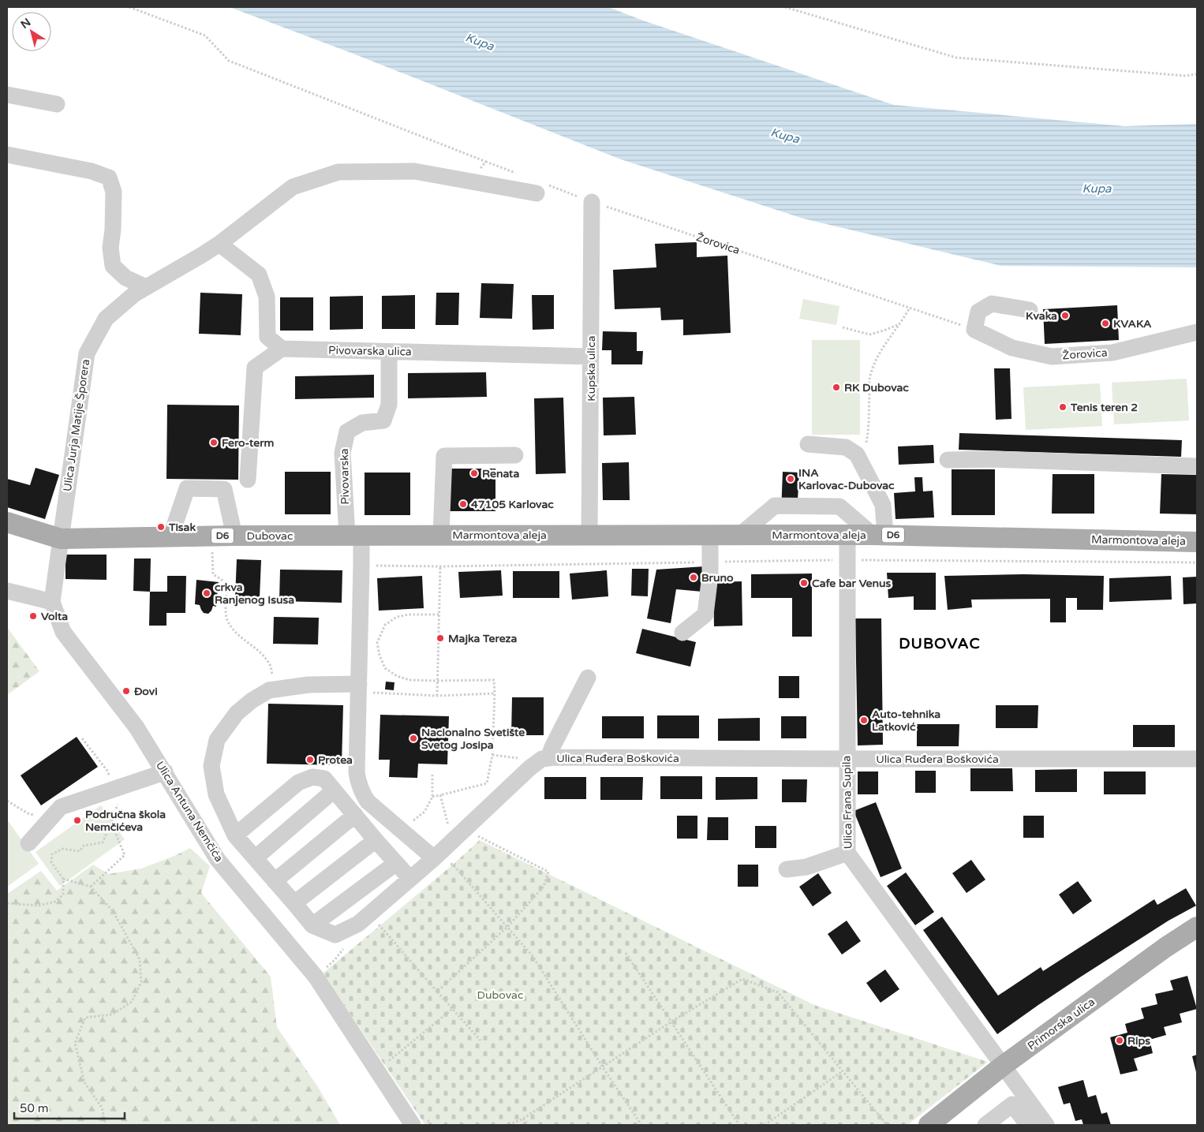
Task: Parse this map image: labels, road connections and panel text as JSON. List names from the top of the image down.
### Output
{
  "streets": {
    "main road": [
      "Marmontova aleja",
      "D6",
      "Dubovac",
      "Primorska ulica"
    ],
    "street": [
      "Žorovica",
      "Pivovarska ulica",
      "Kupska ulica",
      "Ulica Jurja Matije Šporera",
      "Pivovarska",
      "Ulica Ruđera Boškovića",
      "Ulica Frana Supila",
      "Ulica Antuna Nemčića"
    ]
  },
  "crossings": [
    ["Žorovica", "Kupska ulica"],
    ["Žorovica", "Ulica Jurja Matije Šporera"],
    ["Pivovarska ulica", "Kupska ulica"],
    ["Pivovarska ulica", "Pivovarska"],
    ["Kupska ulica", "Marmontova aleja"],
    ["Ulica Jurja Matije Šporera", "Dubovac"],
    ["Ulica Jurja Matije Šporera", "Ulica Antuna Nemčića"],
    ["Pivovarska", "Dubovac"],
    ["Marmontova aleja", "Dubovac"],
    ["Marmontova aleja", "Ulica Frana Supila"],
    ["Dubovac", "Ulica Antuna Nemčića"],
    ["Ulica Ruđera Boškovića", "Ulica Frana Supila"],
    ["Ulica Frana Supila", "Primorska ulica"]
  ],
  "districts": ["DUBOVAC"],
  "water": ["Kupa"],
  "parks": ["Dubovac"],
  "places": [
    "Kvaka",
    "KVAKA",
    "RK Dubovac",
    "Tenis teren 2",
    "Fero-term",
    "Renata",
    "INA Karlovac-Dubovac",
    "47105 Karlovac",
    "Tisak",
    "Bruno",
    "Cafe bar Venus",
    "crkva Ranjenog Isusa",
    "Volta",
    "Majka Tereza",
    "Đovi",
    "Auto-tehnika Latković",
    "Nacionalno Svetište Svetog Josipa",
    "Protea",
    "Područna škola Nemčićeva",
    "Rips"
  ],
  "scale_bar": "50 m",
  "north": "top left"
}
